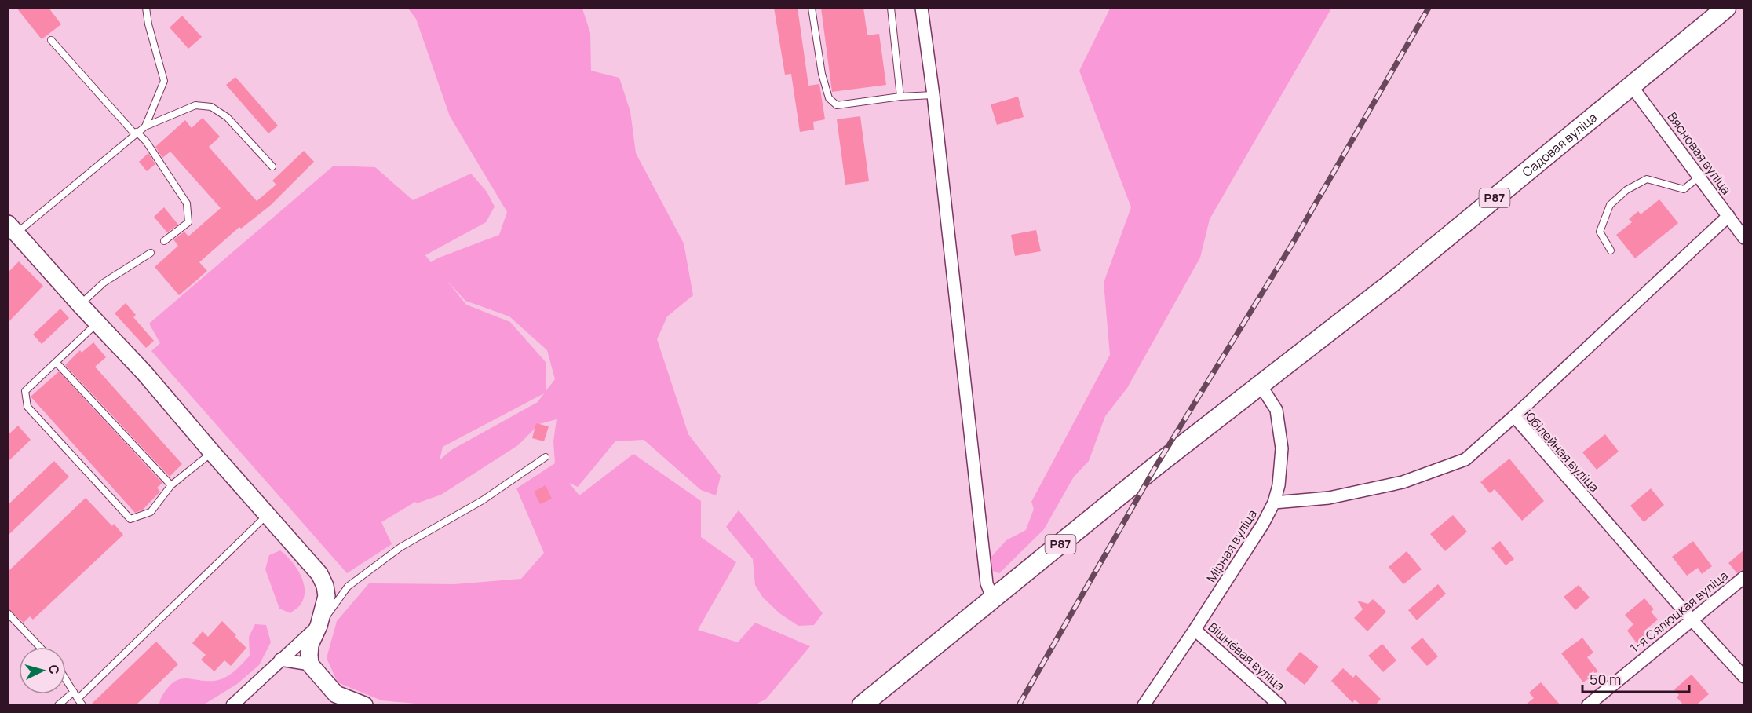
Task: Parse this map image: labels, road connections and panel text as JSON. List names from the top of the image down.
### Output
{
  "streets": {
    "main road": ["Садовая вуліца", "Р87"],
    "street": [
      "Вясновая вуліца",
      "Юбілейная вуліца",
      "Мірная вуліца",
      "1-я Сялюцкая вуліца",
      "Вішнёвая вуліца"
    ]
  },
  "crossings": [
    ["Садовая вуліца", "Вясновая вуліца"],
    ["Садовая вуліца", "Р87"],
    ["Садовая вуліца", "Мірная вуліца"],
    ["Р87", "Мірная вуліца"],
    ["Юбілейная вуліца", "Мірная вуліца"],
    ["Юбілейная вуліца", "1-я Сялюцкая вуліца"],
    ["Мірная вуліца", "Вішнёвая вуліца"]
  ],
  "scale_bar": "50 m",
  "north": "right"
}
